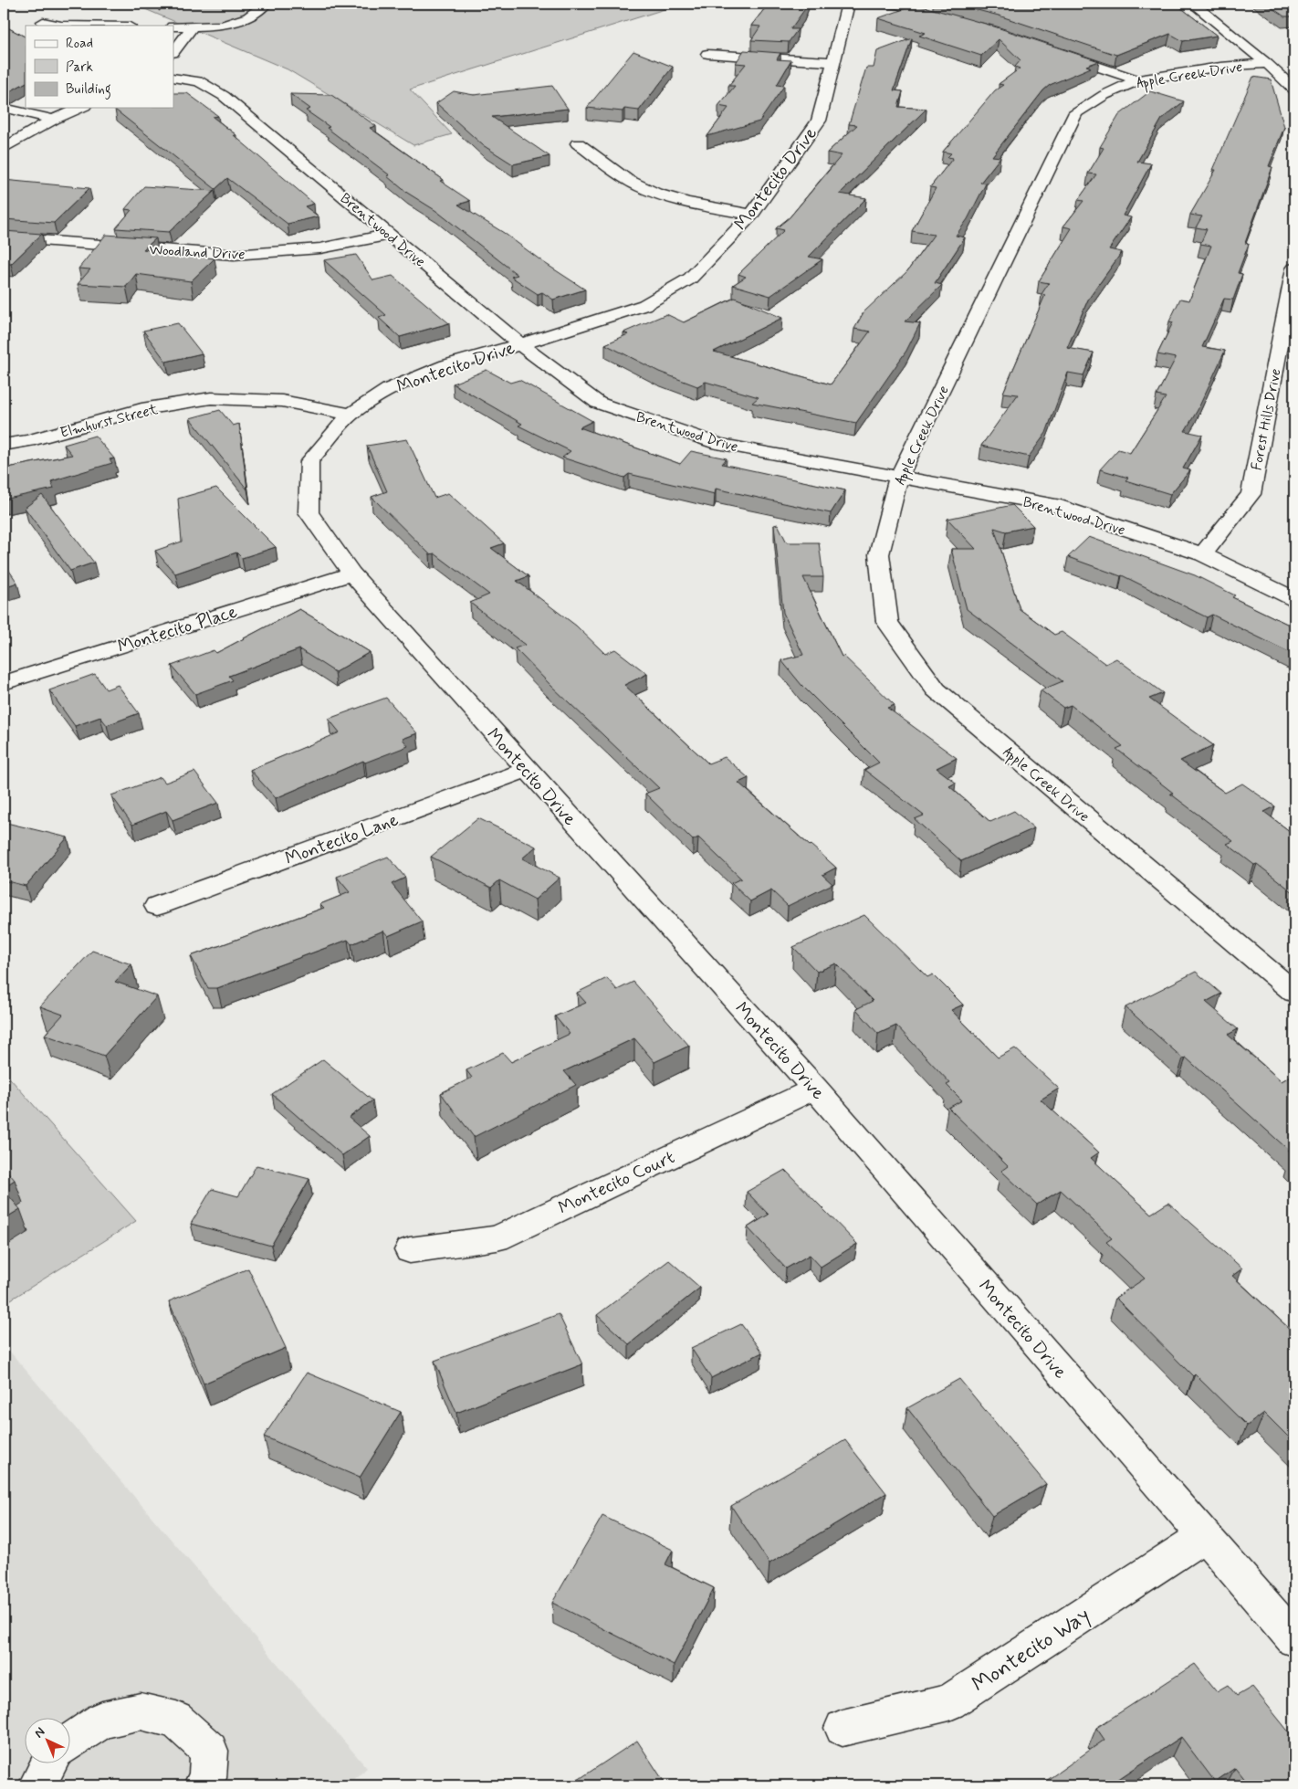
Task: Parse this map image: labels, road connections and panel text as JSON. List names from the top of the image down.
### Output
{
  "streets": {
    "street": [
      "Apple Creek Drive",
      "Montecito Drive",
      "Brentwood Drive",
      "Woodland Drive",
      "Forest Hills Drive",
      "Elmhurst Street",
      "Montecito Place",
      "Montecito Lane",
      "Montecito Court",
      "Montecito Way"
    ]
  },
  "crossings": [
    ["Apple Creek Drive", "Brentwood Drive"],
    ["Montecito Drive", "Brentwood Drive"],
    ["Montecito Drive", "Elmhurst Street"],
    ["Montecito Drive", "Montecito Place"],
    ["Montecito Drive", "Montecito Lane"],
    ["Montecito Drive", "Montecito Court"],
    ["Montecito Drive", "Montecito Way"],
    ["Brentwood Drive", "Woodland Drive"],
    ["Brentwood Drive", "Forest Hills Drive"]
  ],
  "legend": ["Road", "Park", "Building"],
  "north": "top left"
}
